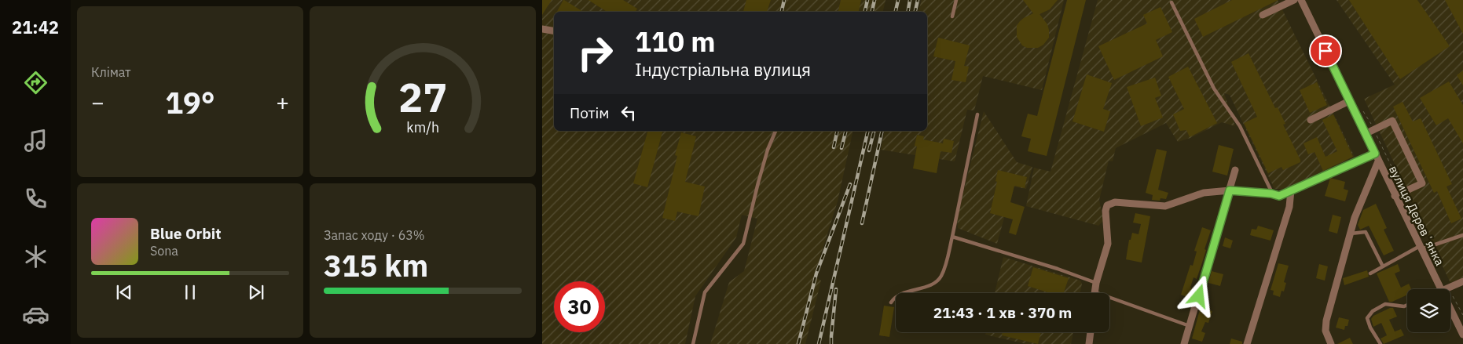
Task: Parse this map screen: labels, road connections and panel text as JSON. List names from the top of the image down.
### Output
{
  "streets": {
    "street": ["вулиця Деревʼянка"]
  },
  "page": {
    "tabs": "21:42",
    "tile": [
      "Клімат",
      ["Запас ходу · 63%", "315 km"]
    ],
    "turn": ["110 m", "Індустріальна вулиця"],
    "heat": ["−", "19°", "+"],
    "then": "Потім",
    "song": ["Blue Orbit", "Sona"],
    "limit": "30",
    "trip": "21:43 · 1 хв · 370 m",
    "gauge": ["27", "km/h"]
  }
}
